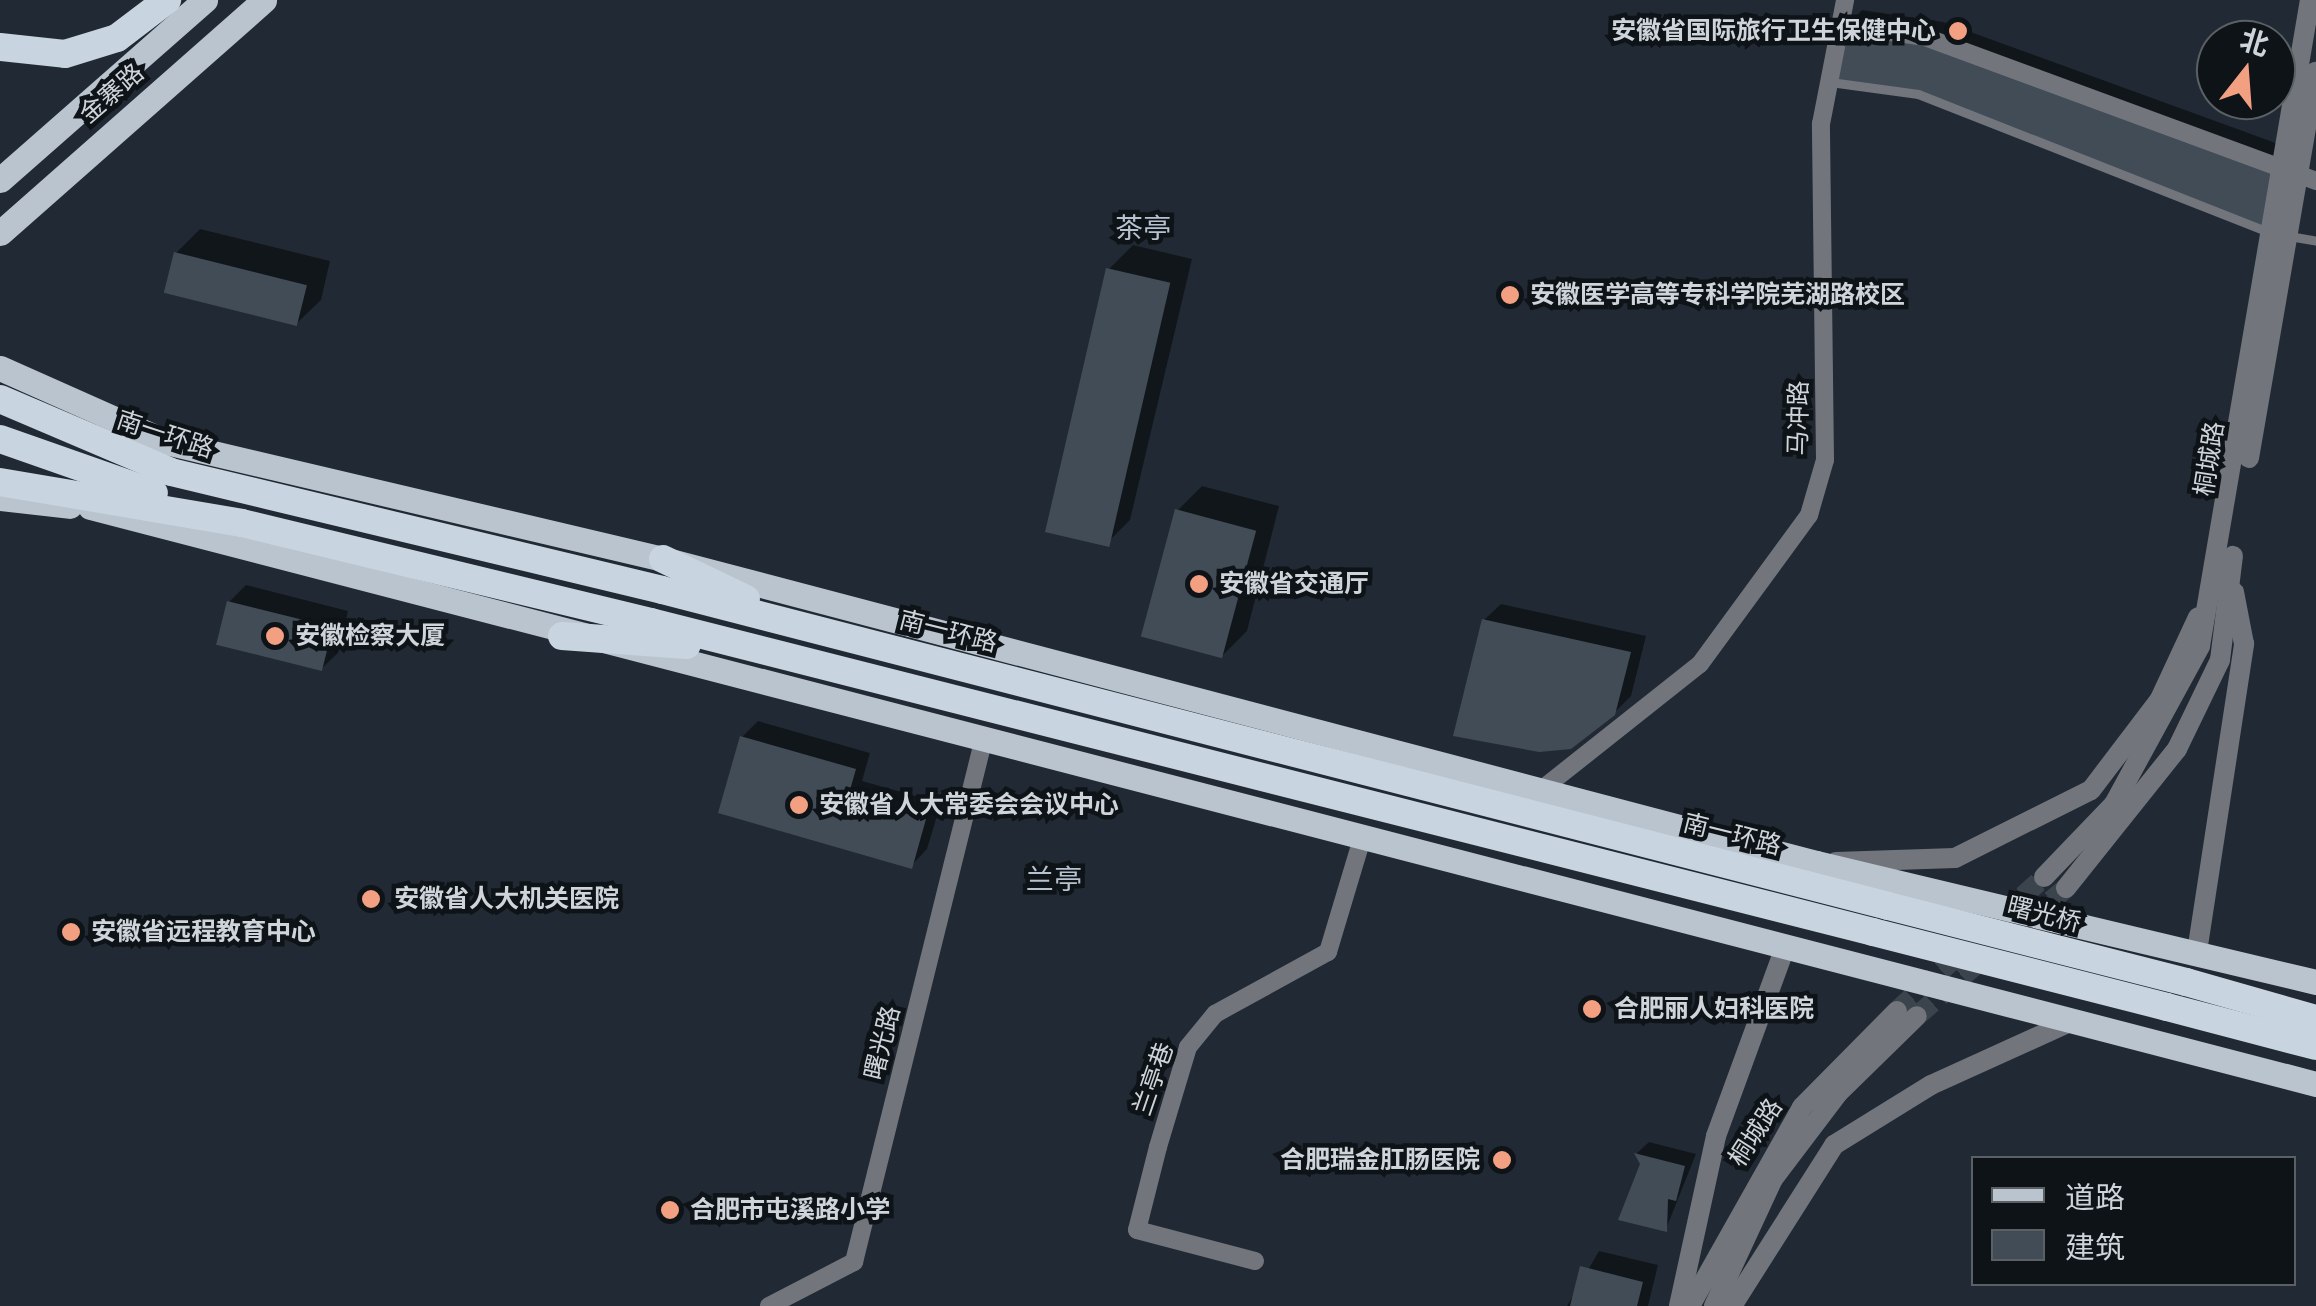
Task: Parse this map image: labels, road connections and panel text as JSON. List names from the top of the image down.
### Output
{
  "streets": {
    "highway": ["南一环路", "曙光桥"],
    "main road": ["金寨路"],
    "street": [
      "马冲路",
      "桐城路",
      "曙光路",
      "兰亭巷"
    ]
  },
  "crossings": [
    ["南一环路", "曙光桥"]
  ],
  "districts": ["茶亭", "兰亭"],
  "places": [
    "安徽省国际旅行卫生保健中心",
    "安徽医学高等专科学院芜湖路校区",
    "安徽省交通厅",
    "安徽检察大厦",
    "安徽省人大常委会会议中心",
    "安徽省人大机关医院",
    "安徽省远程教育中心",
    "合肥丽人妇科医院",
    "合肥瑞金肛肠医院",
    "合肥市屯溪路小学"
  ],
  "legend": ["道路", "建筑"],
  "north": "top"
}
